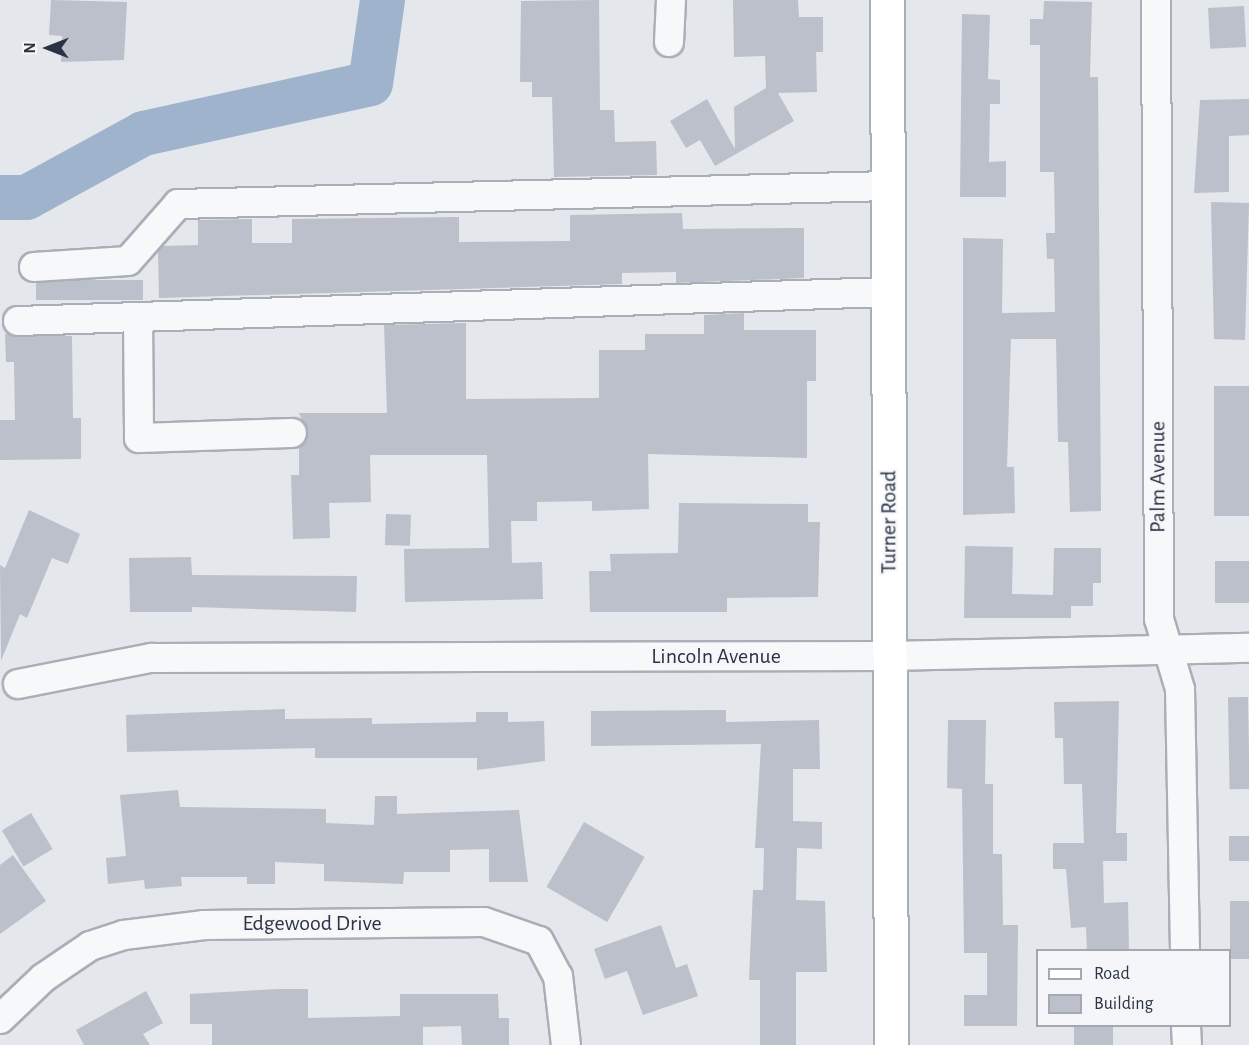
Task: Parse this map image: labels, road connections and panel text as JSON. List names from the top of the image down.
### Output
{
  "streets": {
    "main road": ["Turner Road"],
    "street": ["Palm Avenue", "Lincoln Avenue", "Edgewood Drive"]
  },
  "crossings": [
    ["Palm Avenue", "Lincoln Avenue"],
    ["Turner Road", "Lincoln Avenue"]
  ],
  "legend": ["Road", "Building"],
  "north": "left"
}
